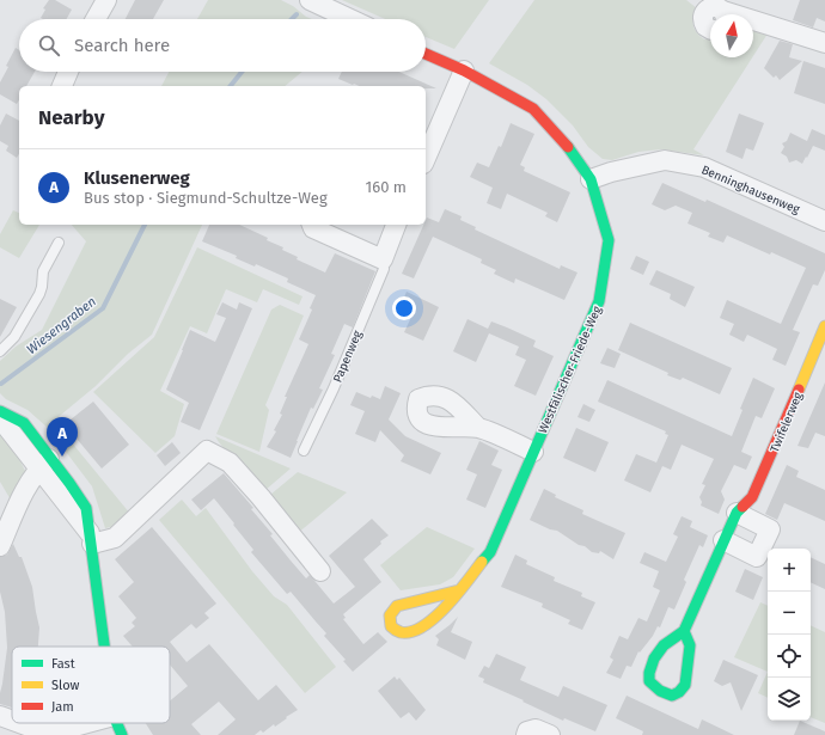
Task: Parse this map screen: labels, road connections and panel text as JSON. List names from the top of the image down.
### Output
{
  "streets": {
    "street": [
      "Benninghausenweg",
      "Papenweg",
      "Westfälischer-Friede-Weg",
      "Twifelerweg"
    ]
  },
  "crossings": [
    ["Benninghausenweg", "Westfälischer-Friede-Weg"]
  ],
  "water": ["Wiesengraben"],
  "legend": ["Fast", "Slow", "Jam"],
  "north": "top",
  "page": {
    "search": "Search here",
    "heading": "Nearby",
    "list": [
      {
        "mark": "A",
        "name": "Klusenerweg",
        "note": "Bus stop · Siegmund-Schultze-Weg",
        "value": "160 m"
      }
    ],
    "pins": "A",
    "map_buttons": ["+", "−"]
  }
}
